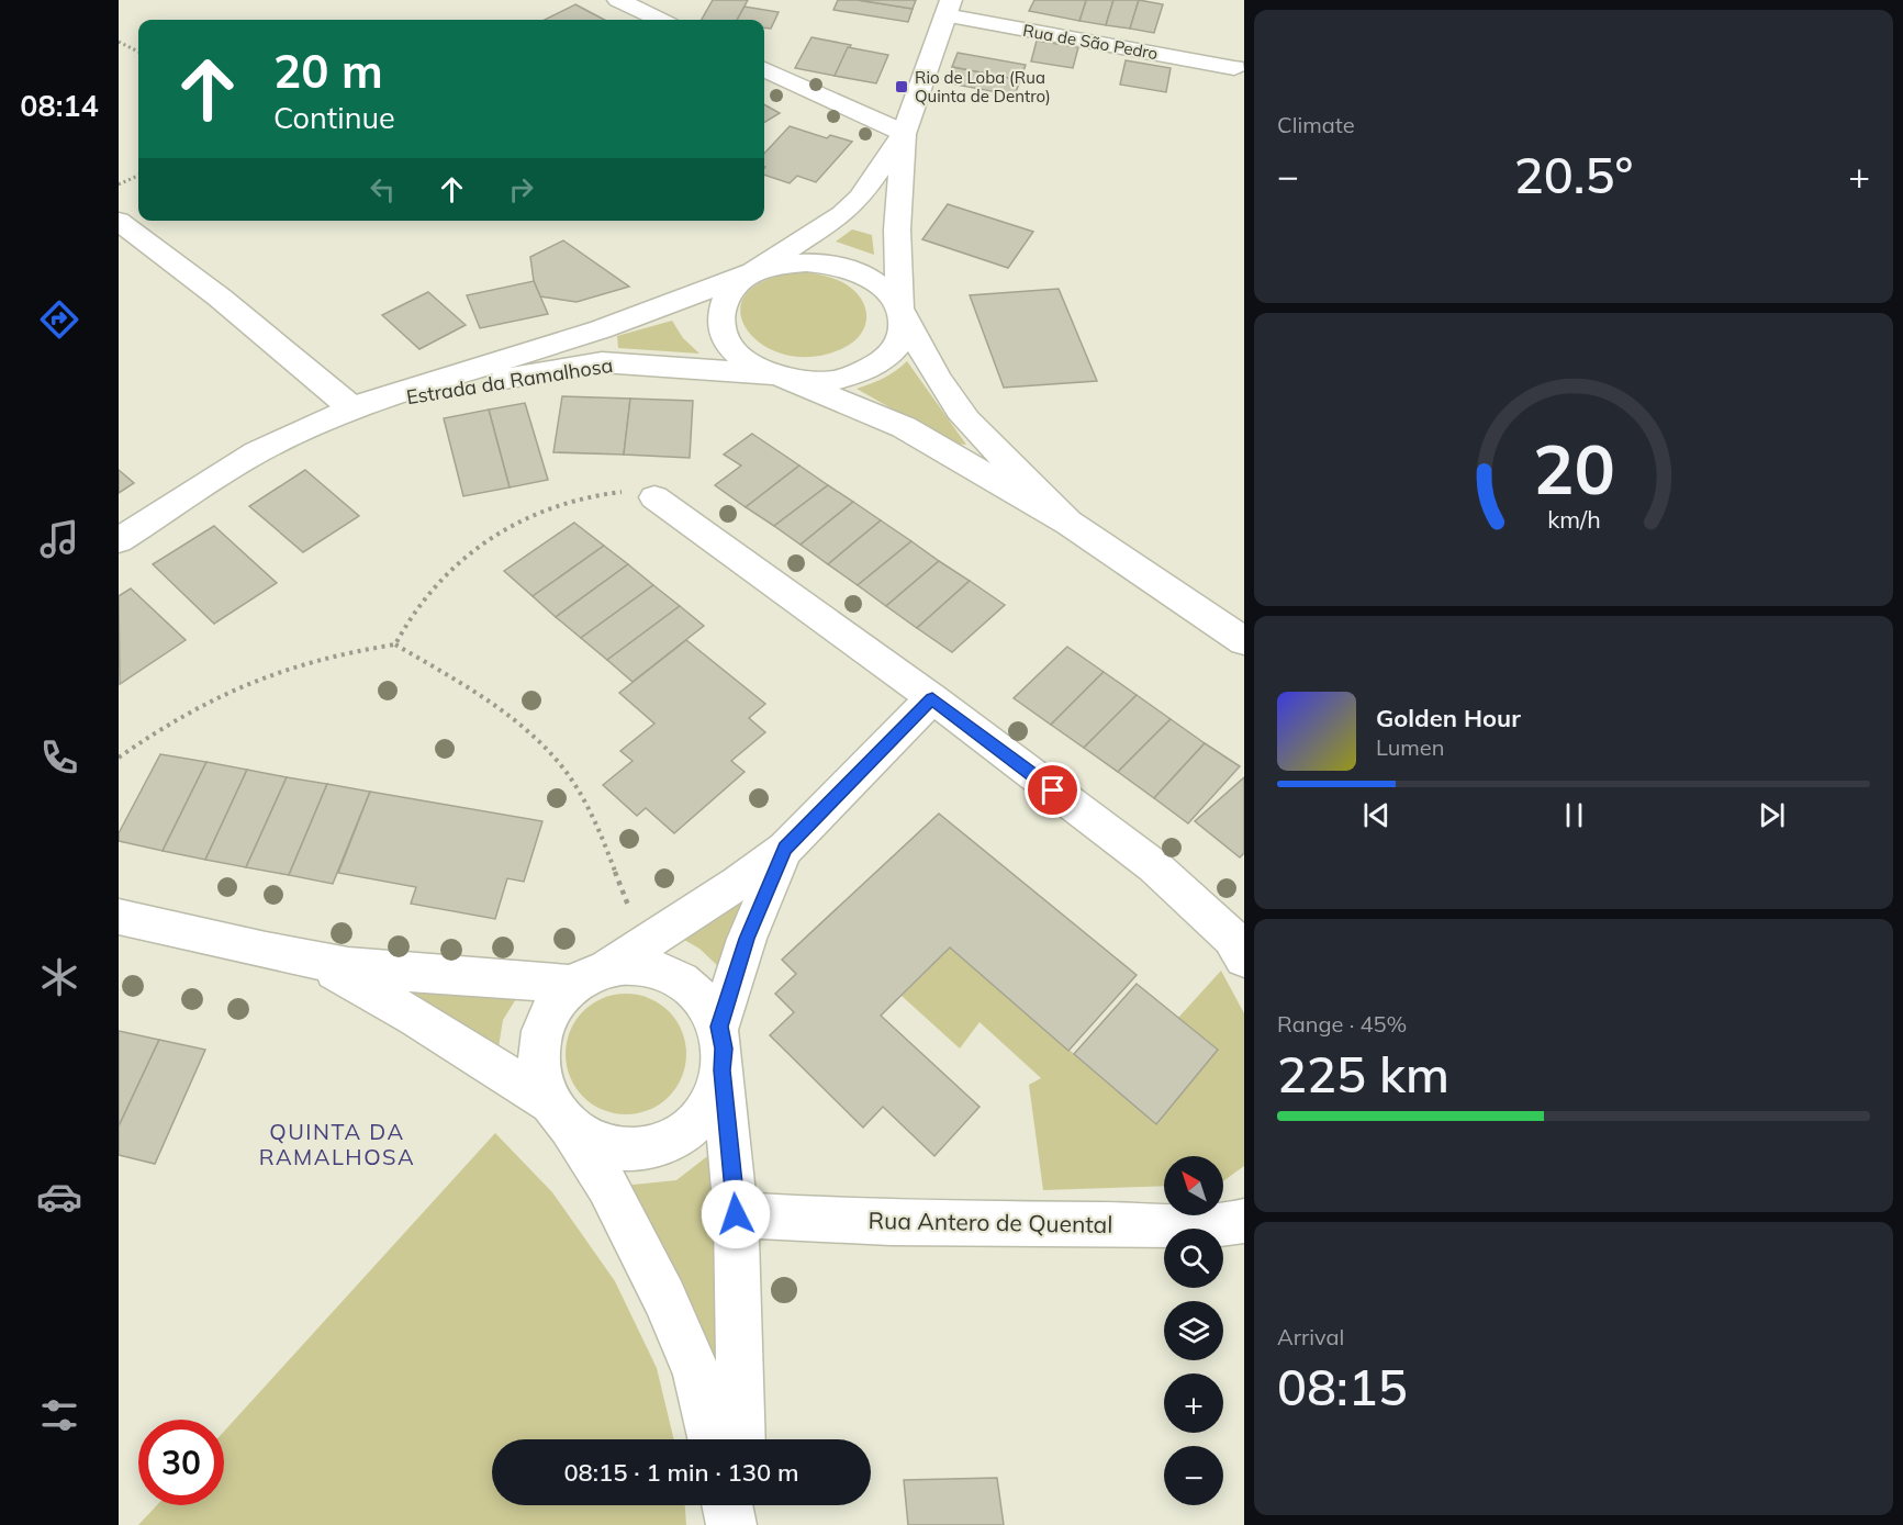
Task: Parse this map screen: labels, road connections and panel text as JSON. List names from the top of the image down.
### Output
{
  "streets": {
    "street": ["Rua de São Pedro", "Estrada da Ramalhosa", "Rua Antero de Quental"]
  },
  "districts": ["QUINTA DA RAMALHOSA"],
  "places": {
    "transit": ["Rio de Loba (Rua Quinta de Dentro)"]
  },
  "north": "top left",
  "page": {
    "tabs": "08:14",
    "tile": [
      "Climate",
      ["Range · 45%", "225 km"],
      ["Arrival", "08:15"]
    ],
    "turn": ["20 m", "Continue"],
    "heat": ["−", "20.5°", "+"],
    "song": ["Golden Hour", "Lumen"],
    "map_buttons": ["+", "−"],
    "limit": "30",
    "trip": "08:15 · 1 min · 130 m",
    "gauge": ["20", "km/h"]
  }
}
